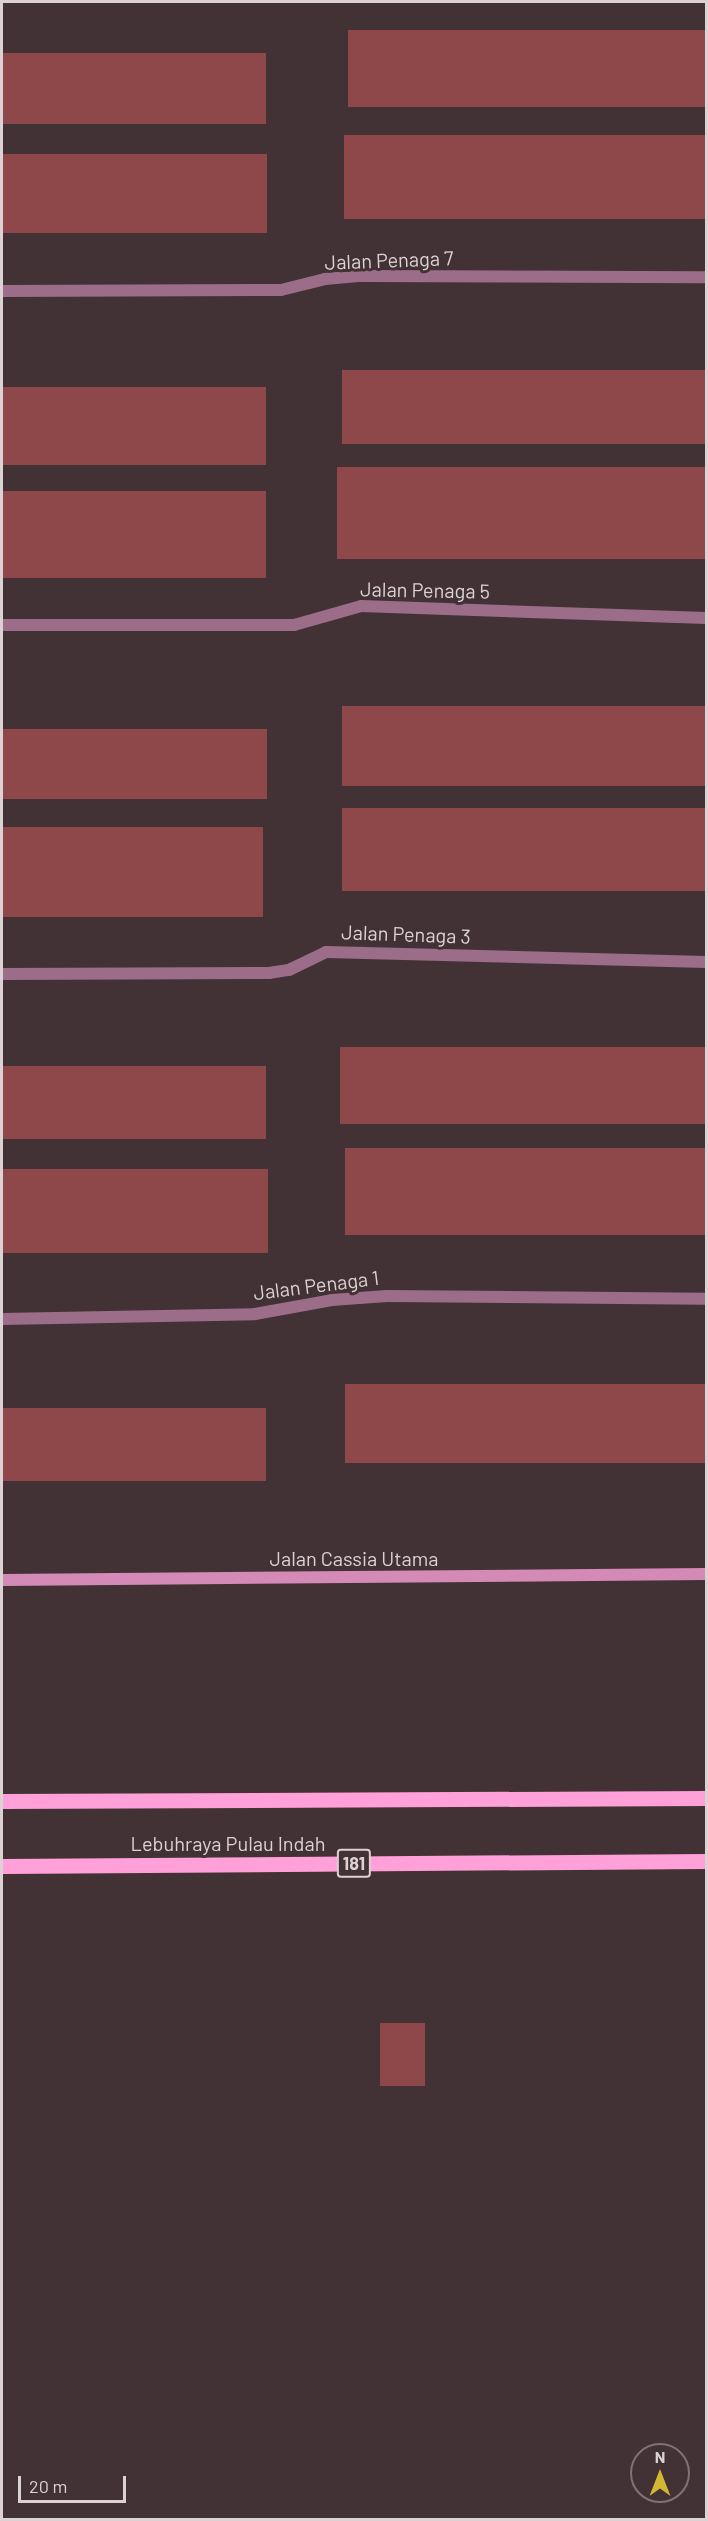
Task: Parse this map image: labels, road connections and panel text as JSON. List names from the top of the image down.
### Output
{
  "streets": {
    "main road": ["Lebuhraya Pulau Indah", "181"],
    "street": [
      "Jalan Penaga 7",
      "Jalan Penaga 5",
      "Jalan Penaga 3",
      "Jalan Penaga 1",
      "Jalan Cassia Utama"
    ]
  },
  "scale_bar": "20 m",
  "north": "top"
}
